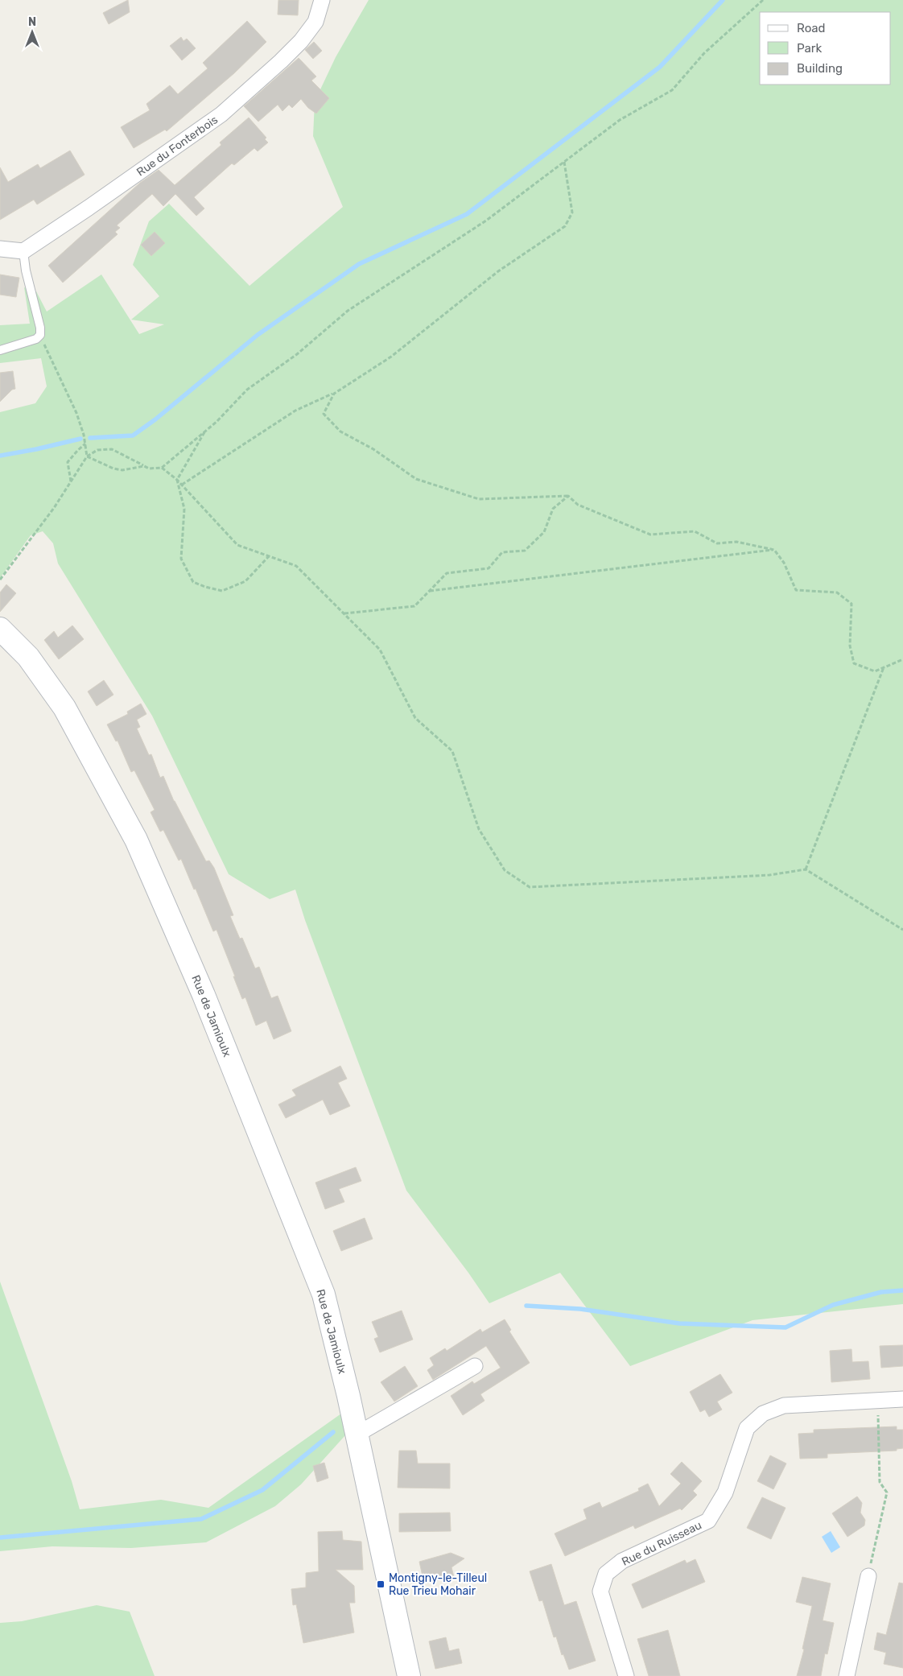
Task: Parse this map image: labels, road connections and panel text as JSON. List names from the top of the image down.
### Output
{
  "streets": {
    "street": ["Rue du Fonterbois", "Rue de Jamioulx", "Rue du Ruisseau"]
  },
  "places": {
    "transit": ["Montigny-le-Tilleul Rue Trieu Mohair"]
  },
  "legend": ["Road", "Park", "Building"],
  "north": "top"
}
